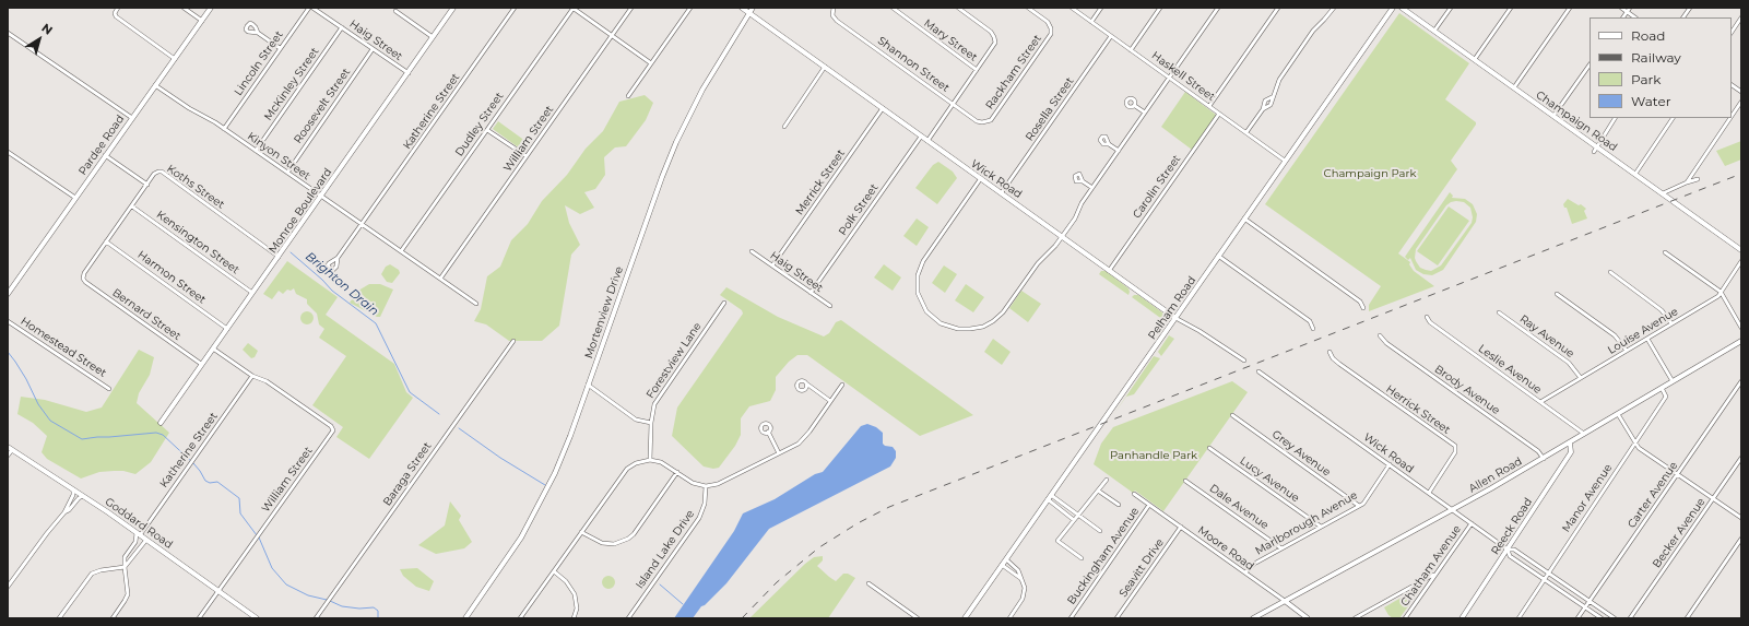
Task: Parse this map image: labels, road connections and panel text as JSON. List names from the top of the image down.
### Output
{
  "streets": {
    "street": [
      "Haig Street",
      "Mary Street",
      "Lincoln Street",
      "Shannon Street",
      "Rackham Street",
      "Haskell Street",
      "McKinley Street",
      "Roosevelt Street",
      "Rosella Street",
      "Katherine Street",
      "Champaign Road",
      "Dudley Street",
      "William Street",
      "Pardee Road",
      "Kinyon Street",
      "Wick Road",
      "Merrick Street",
      "Koths Street",
      "Carolin Street",
      "Polk Street",
      "Monroe Boulevard",
      "Kensington Street",
      "Harmon Street",
      "Pelham Road",
      "Mortenview Drive",
      "Bernard Street",
      "Louise Avenue",
      "Ray Avenue",
      "Homestead Street",
      "Forestview Lane",
      "Leslie Avenue",
      "Brody Avenue",
      "Herrick Street",
      "Grey Avenue",
      "Baraga Street",
      "Allen Road",
      "Lucy Avenue",
      "Carter Avenue",
      "Manor Avenue",
      "Dale Avenue",
      "Goddard Road",
      "Marlborough Avenue",
      "Reeck Road",
      "Becker Avenue",
      "Moore Road",
      "Island Lake Drive",
      "Buckingham Avenue",
      "Chatham Avenue",
      "Seavitt Drive"
    ]
  },
  "crossings": [
    ["Haig Street", "McKinley Street"],
    ["Haig Street", "Roosevelt Street"],
    ["Haig Street", "Merrick Street"],
    ["Haig Street", "Polk Street"],
    ["Haig Street", "Monroe Boulevard"],
    ["Lincoln Street", "Kinyon Street"],
    ["Shannon Street", "Rackham Street"],
    ["Haskell Street", "Rosella Street"],
    ["Haskell Street", "Carolin Street"],
    ["Haskell Street", "Pelham Road"],
    ["McKinley Street", "Kinyon Street"],
    ["Roosevelt Street", "Kinyon Street"],
    ["Rosella Street", "Wick Road"],
    ["Katherine Street", "William Street"],
    ["Katherine Street", "Kinyon Street"],
    ["Katherine Street", "Goddard Road"],
    ["Dudley Street", "Kinyon Street"],
    ["William Street", "Kinyon Street"],
    ["William Street", "Goddard Road"],
    ["Pardee Road", "Kinyon Street"],
    ["Kinyon Street", "Monroe Boulevard"],
    ["Wick Road", "Merrick Street"],
    ["Wick Road", "Carolin Street"],
    ["Wick Road", "Polk Street"],
    ["Wick Road", "Pelham Road"],
    ["Wick Road", "Mortenview Drive"],
    ["Wick Road", "Herrick Street"],
    ["Wick Road", "Allen Road"],
    ["Wick Road", "Carter Avenue"],
    ["Wick Road", "Manor Avenue"],
    ["Wick Road", "Marlborough Avenue"],
    ["Wick Road", "Reeck Road"],
    ["Wick Road", "Chatham Avenue"],
    ["Koths Street", "Monroe Boulevard"],
    ["Monroe Boulevard", "Kensington Street"],
    ["Monroe Boulevard", "Harmon Street"],
    ["Monroe Boulevard", "Bernard Street"],
    ["Harmon Street", "Bernard Street"],
    ["Louise Avenue", "Ray Avenue"],
    ["Louise Avenue", "Leslie Avenue"],
    ["Leslie Avenue", "Allen Road"],
    ["Brody Avenue", "Allen Road"],
    ["Grey Avenue", "Marlborough Avenue"],
    ["Allen Road", "Manor Avenue"],
    ["Allen Road", "Reeck Road"],
    ["Allen Road", "Moore Road"],
    ["Lucy Avenue", "Marlborough Avenue"],
    ["Dale Avenue", "Marlborough Avenue"],
    ["Marlborough Avenue", "Moore Road"],
    ["Moore Road", "Buckingham Avenue"],
    ["Moore Road", "Seavitt Drive"]
  ],
  "water": ["Brighton Drain"],
  "parks": ["Champaign Park", "Panhandle Park"],
  "legend": [
    "Road",
    "Railway",
    "Park",
    "Water"
  ],
  "north": "top right"
}
